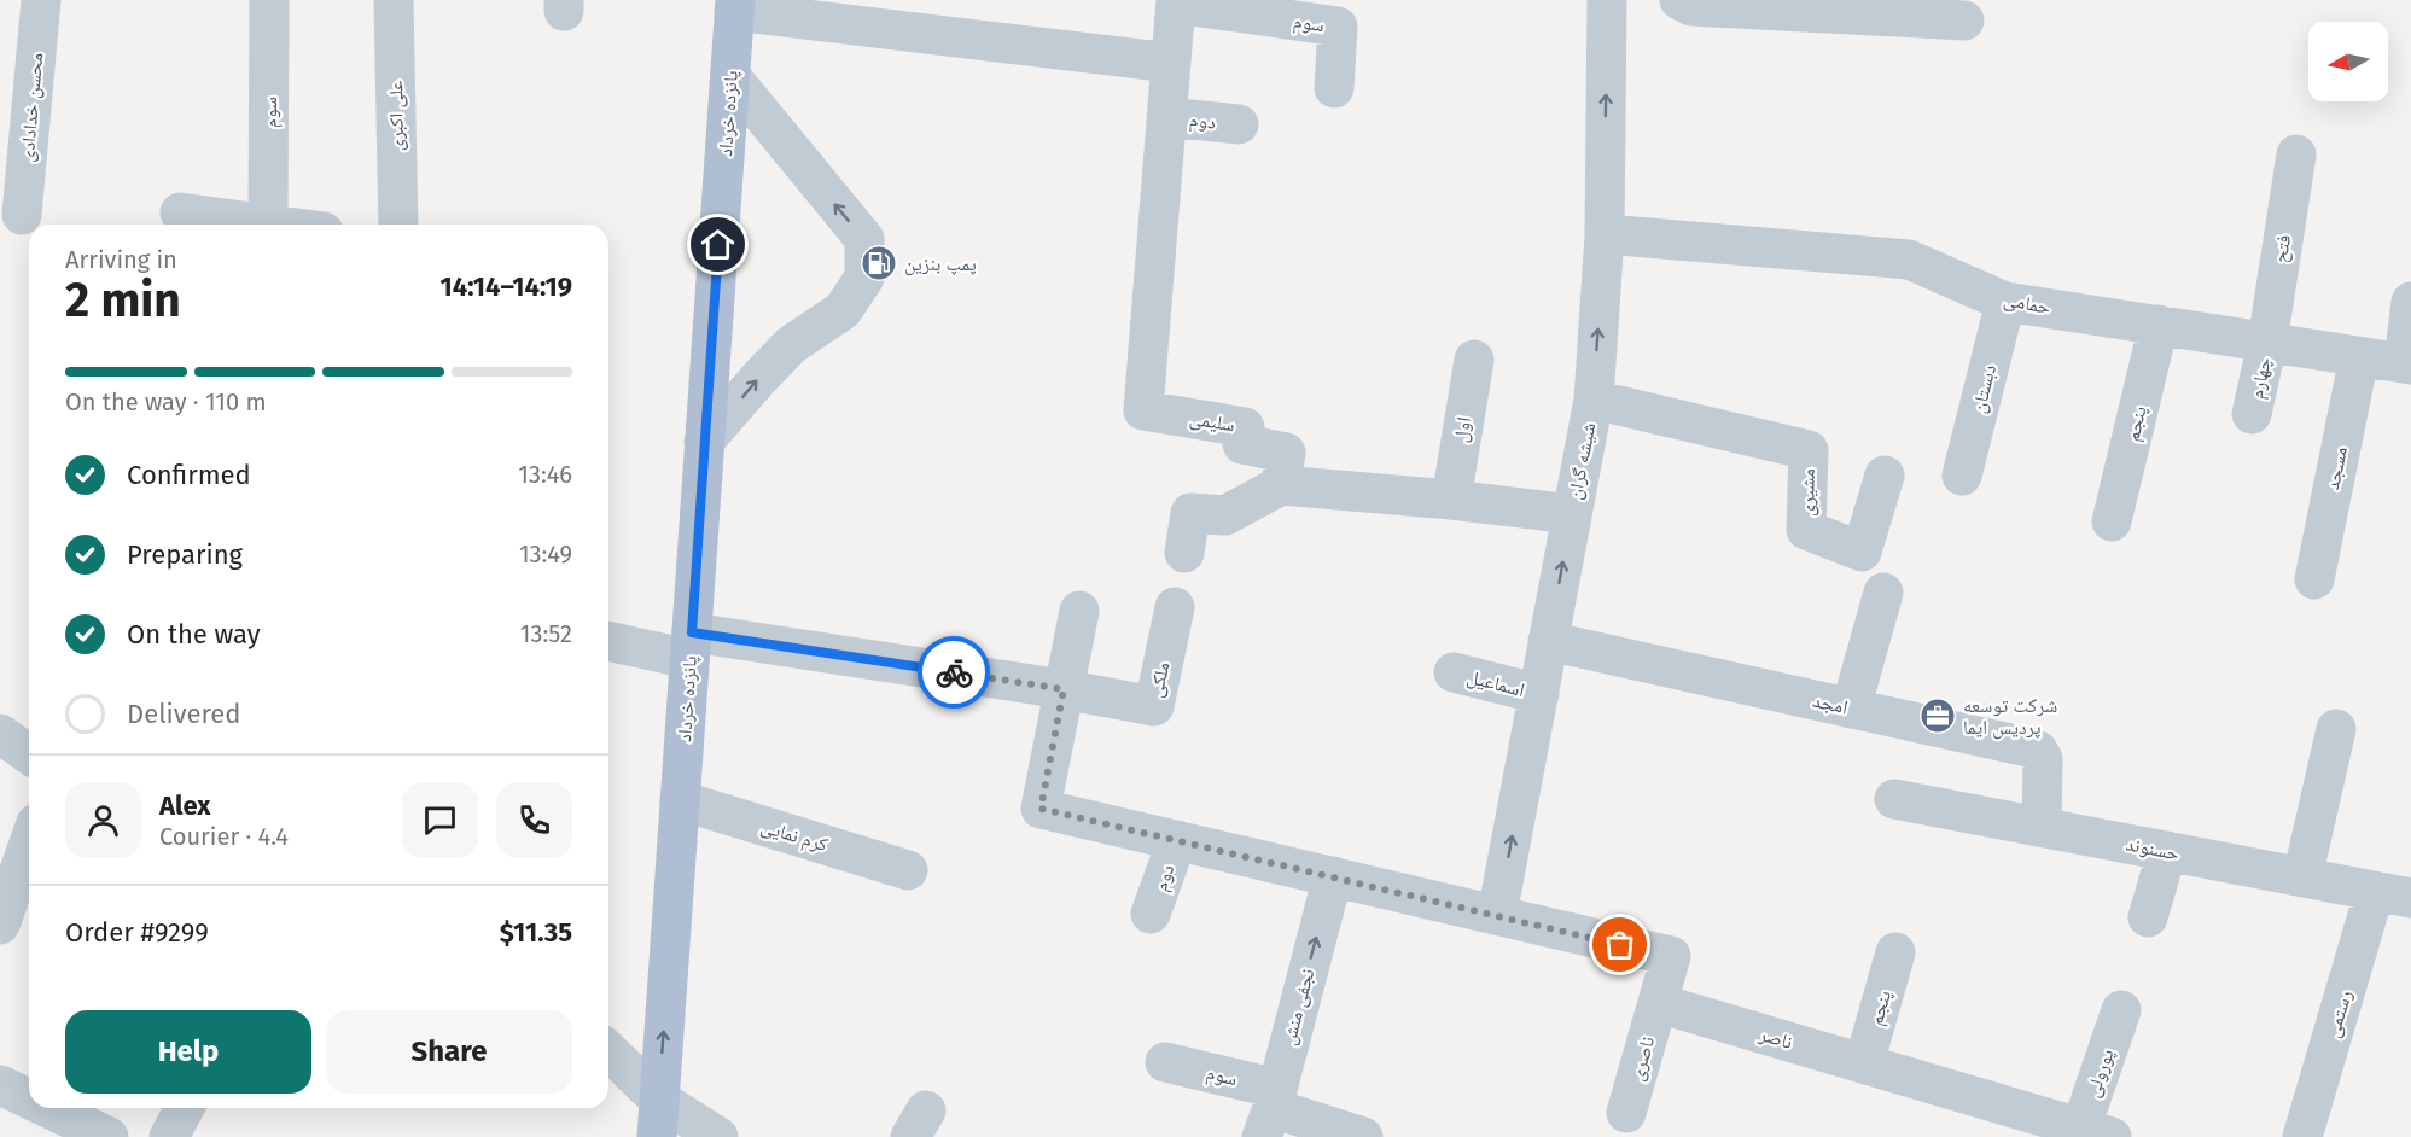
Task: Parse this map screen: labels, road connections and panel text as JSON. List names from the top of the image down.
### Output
{
  "streets": {
    "main road": ["پانزده خرداد"],
    "street": [
      "سوم",
      "محسن خدادادی",
      "علی اکبری",
      "دوم",
      "فتح",
      "حمامی",
      "چهارم",
      "دبستان",
      "سلیمی",
      "پنجم",
      "اول",
      "شیشه گران",
      "مسجد",
      "مشیری",
      "ملکی",
      "اسماعیل",
      "امجد",
      "کرم نمایی",
      "حسنوند",
      "نجفی منش",
      "رستمی",
      "ناصر",
      "ناصری",
      "پورولی"
    ]
  },
  "crossings": [
    ["سوم", "سلیمی"],
    ["سوم", "نجفی منش"],
    ["پانزده خرداد", "کرم نمایی"],
    ["دوم", "سلیمی"],
    ["فتح", "حمامی"],
    ["فتح", "چهارم"],
    ["حمامی", "چهارم"],
    ["حمامی", "دبستان"],
    ["حمامی", "پنجم"],
    ["حمامی", "شیشه گران"],
    ["حمامی", "مسجد"],
    ["پنجم", "ناصر"],
    ["شیشه گران", "مشیری"],
    ["شیشه گران", "اسماعیل"],
    ["شیشه گران", "امجد"],
    ["امجد", "حسنوند"],
    ["حسنوند", "رستمی"],
    ["ناصر", "ناصری"],
    ["ناصر", "پورولی"]
  ],
  "one_way": ["شیشه گران", "نجفی منش"],
  "places": {
    "fuel station": ["پمپ بنزین"],
    "office": ["شرکت توسعه پردیس ایما"]
  },
  "north": "left",
  "page": {
    "heading": ["2 min", "Arriving in", "14:14–14:19"],
    "panel": [
      "Alex",
      "Courier · 4.4",
      "Order #9299",
      "$11.35"
    ],
    "bar": "On the way · 110 m",
    "list": [
      ["Confirmed", "13:46"],
      ["Preparing", "13:49"],
      ["On the way", "13:52"],
      "Delivered"
    ],
    "buttons": ["Help", "Share"]
  }
}
